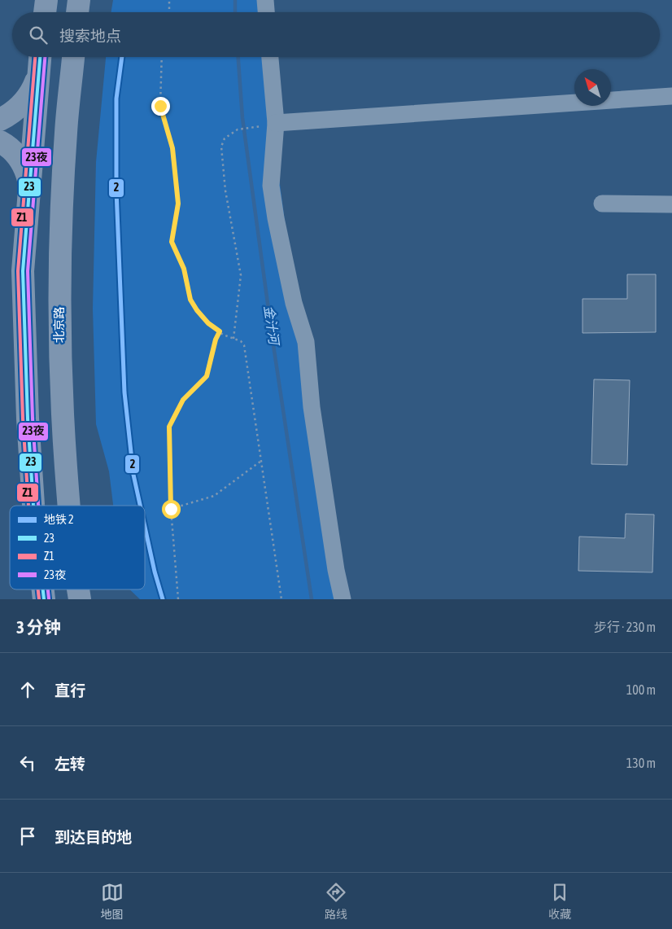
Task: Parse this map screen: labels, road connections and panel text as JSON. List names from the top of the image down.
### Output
{
  "streets": {
    "main road": ["北京路"]
  },
  "water": ["金汁河"],
  "lines": [
    "metro line 2",
    "transit line 23",
    "transit line Z1",
    "transit line 23夜"
  ],
  "legend": [
    "地铁 2",
    "23",
    "Z1",
    "23夜"
  ],
  "north": "top left",
  "page": {
    "search": "搜索地点",
    "heading": ["3 分钟", "步行 · 230 m"],
    "list": [
      ["直行", "100 m"],
      ["左转", "130 m"],
      "到达目的地"
    ],
    "nav": ["地图", "路线", "收藏"]
  }
}
